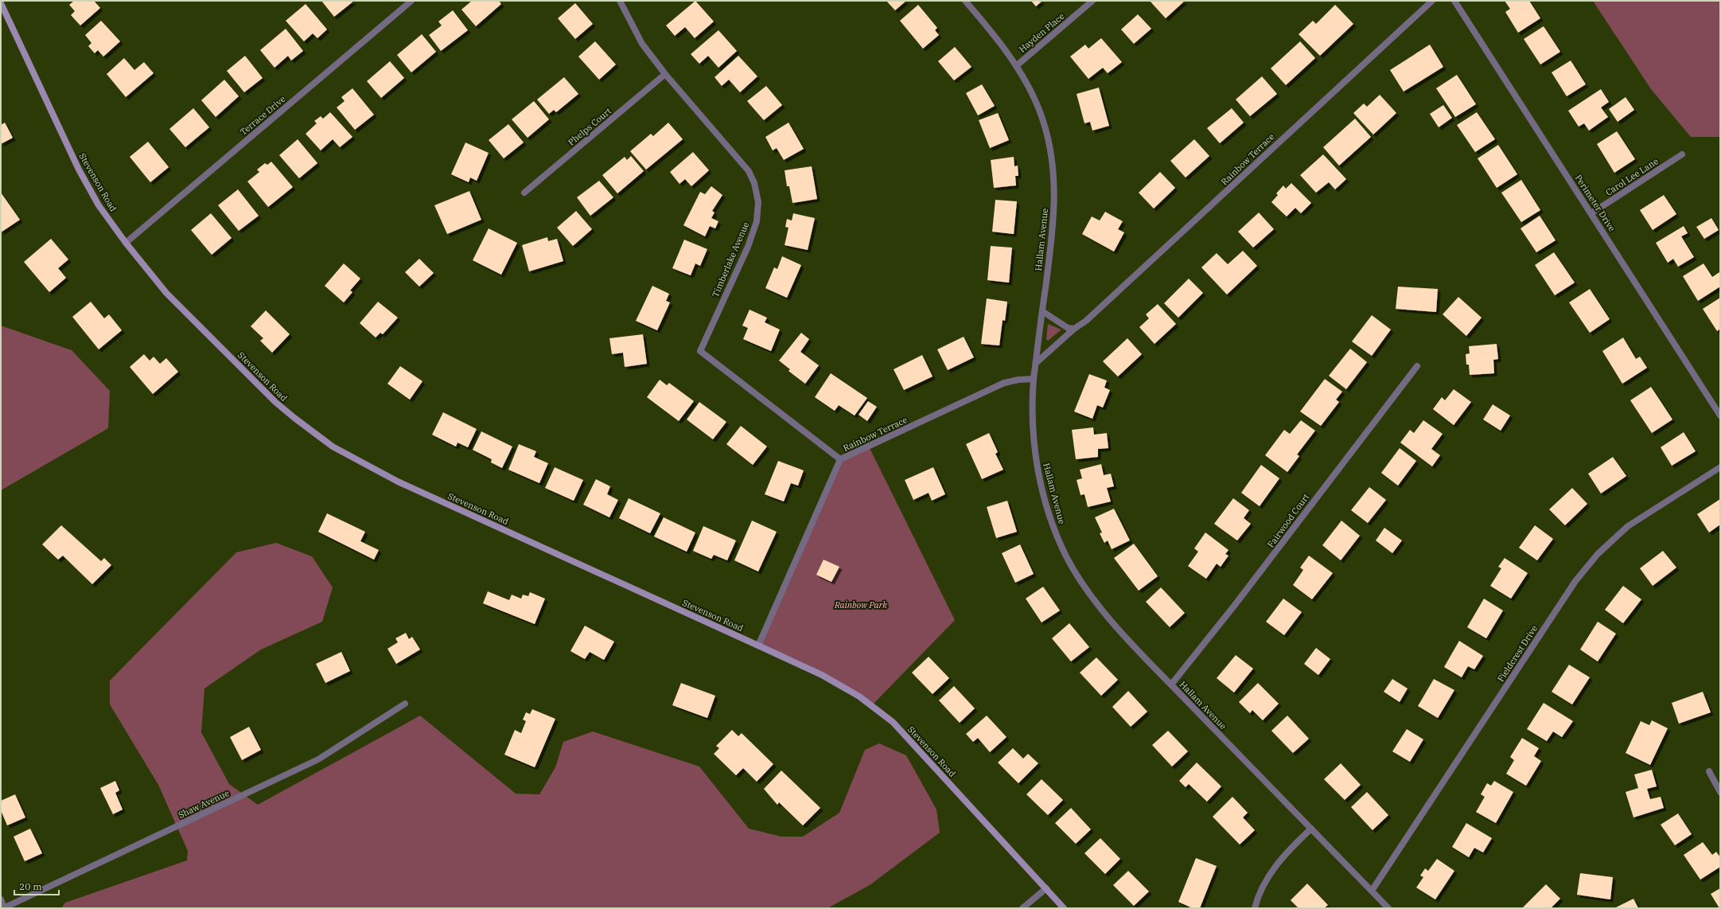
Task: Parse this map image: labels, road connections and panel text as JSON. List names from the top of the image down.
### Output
{
  "streets": {
    "main road": ["Stevenson Road"],
    "street": [
      "Hayden Place",
      "Terrace Drive",
      "Phelps Court",
      "Rainbow Terrace",
      "Carol Lee Lane",
      "Perimeter Drive",
      "Hallam Avenue",
      "Timberlake Avenue",
      "Fairwood Court",
      "Fieldcrest Drive",
      "Shaw Avenue"
    ]
  },
  "crossings": [
    ["Hayden Place", "Hallam Avenue"],
    ["Terrace Drive", "Stevenson Road"],
    ["Phelps Court", "Timberlake Avenue"],
    ["Rainbow Terrace", "Stevenson Road"],
    ["Rainbow Terrace", "Hallam Avenue"],
    ["Rainbow Terrace", "Timberlake Avenue"],
    ["Carol Lee Lane", "Perimeter Drive"],
    ["Hallam Avenue", "Fairwood Court"],
    ["Hallam Avenue", "Fieldcrest Drive"]
  ],
  "parks": ["Rainbow Park"],
  "scale_bar": "20 m"
}
